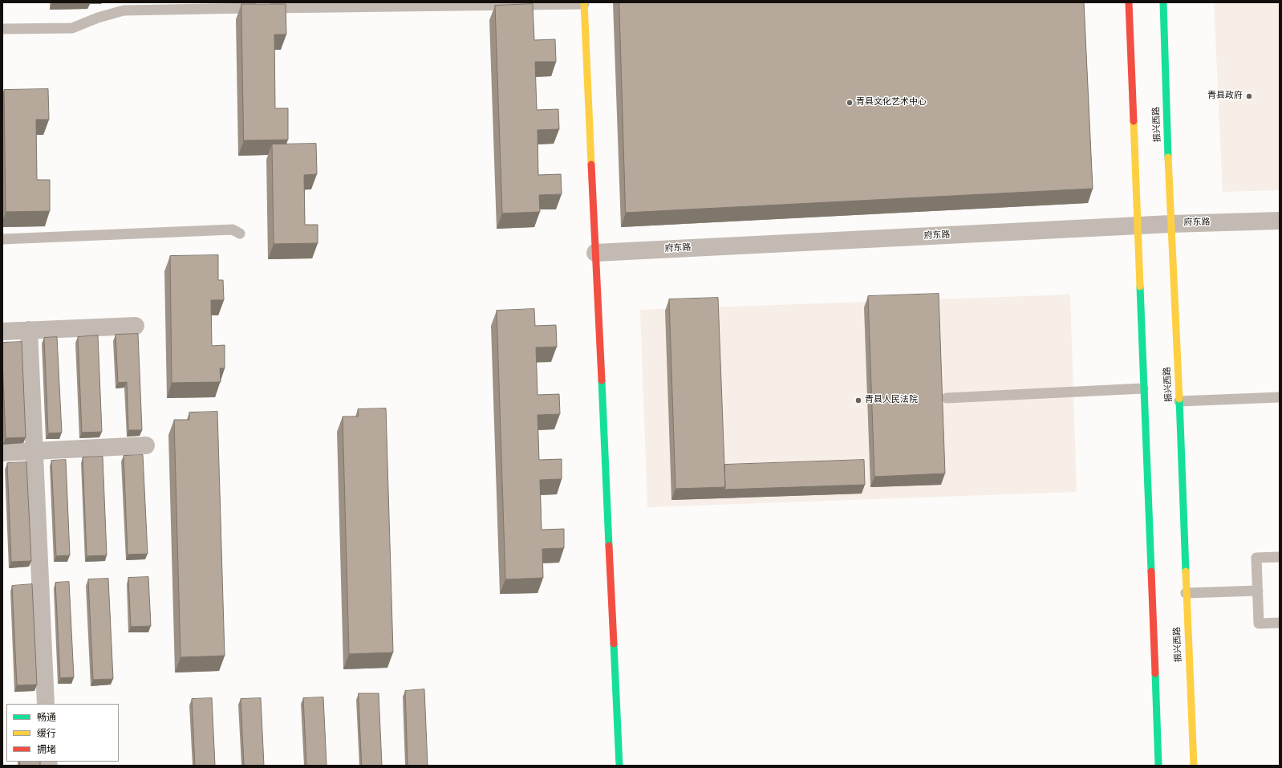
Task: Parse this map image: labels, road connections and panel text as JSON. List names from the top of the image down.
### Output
{
  "streets": {
    "street": ["振兴西路", "府东路"]
  },
  "crossings": [
    ["振兴西路", "府东路"]
  ],
  "places": ["青县政府", "青县文化艺术中心", "青县人民法院"],
  "legend": ["畅通", "缓行", "拥堵"]
}
